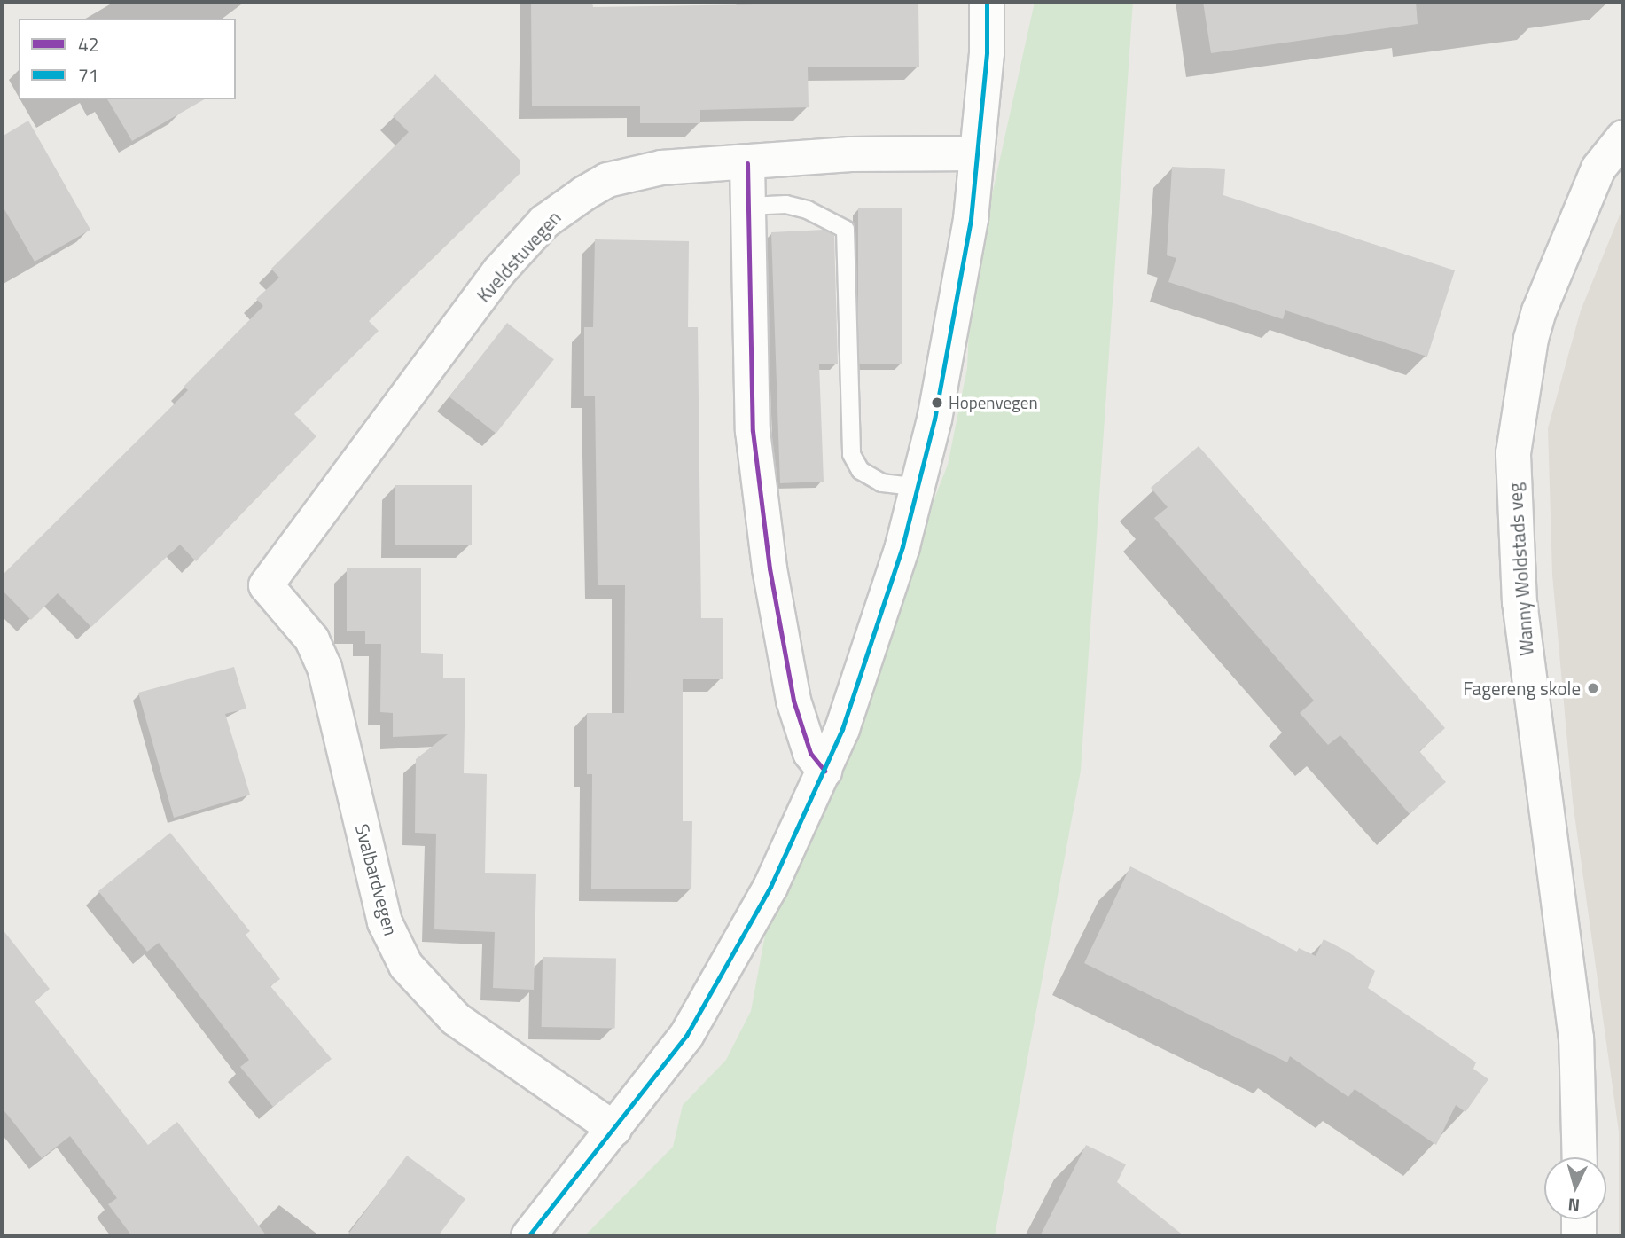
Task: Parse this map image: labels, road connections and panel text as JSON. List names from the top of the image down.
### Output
{
  "streets": {
    "street": ["Kveldstuvegen", "Wanny Woldstads veg", "Svalbardvegen"]
  },
  "crossings": [
    ["Kveldstuvegen", "Svalbardvegen"]
  ],
  "places": ["Hopenvegen", "Fagereng skole"],
  "lines": ["transit line 71", "transit line 42"],
  "legend": ["42", "71"],
  "north": "bottom"
}
